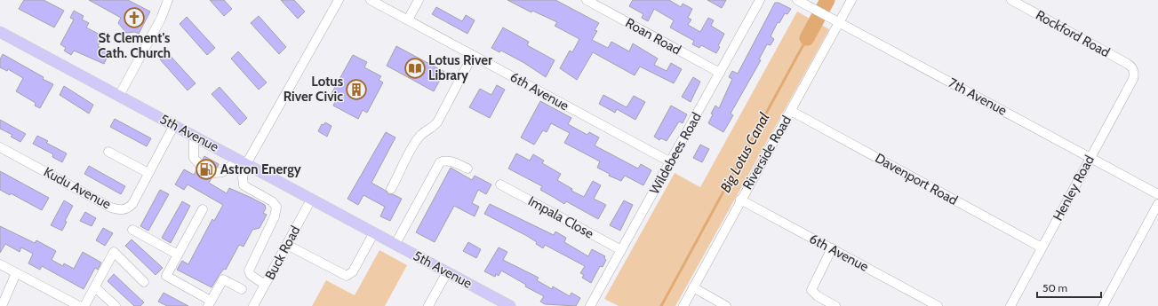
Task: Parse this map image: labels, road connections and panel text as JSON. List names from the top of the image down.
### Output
{
  "streets": {
    "main road": ["5th Avenue"],
    "street": [
      "Rockford Road",
      "Roan Road",
      "6th Avenue",
      "7th Avenue",
      "Riverside Road",
      "Wildebees Road",
      "Davenport Road",
      "Kudu Avenue",
      "Henley Road",
      "Impala Close",
      "Buck Road"
    ]
  },
  "crossings": [
    ["Rockford Road", "Henley Road"],
    ["Roan Road", "Wildebees Road"],
    ["6th Avenue", "Riverside Road"],
    ["6th Avenue", "Wildebees Road"],
    ["7th Avenue", "Riverside Road"],
    ["7th Avenue", "Henley Road"],
    ["5th Avenue", "Kudu Avenue"],
    ["5th Avenue", "Buck Road"],
    ["Riverside Road", "Davenport Road"],
    ["Wildebees Road", "Impala Close"],
    ["Davenport Road", "Henley Road"]
  ],
  "water": ["Big Lotus Canal"],
  "places": {
    "church": ["St Clement's Cath. Church"],
    "library": ["Lotus River Library"],
    "building": ["Lotus River Civic"],
    "fuel station": ["Astron Energy"]
  },
  "scale_bar": "50 m"
}
